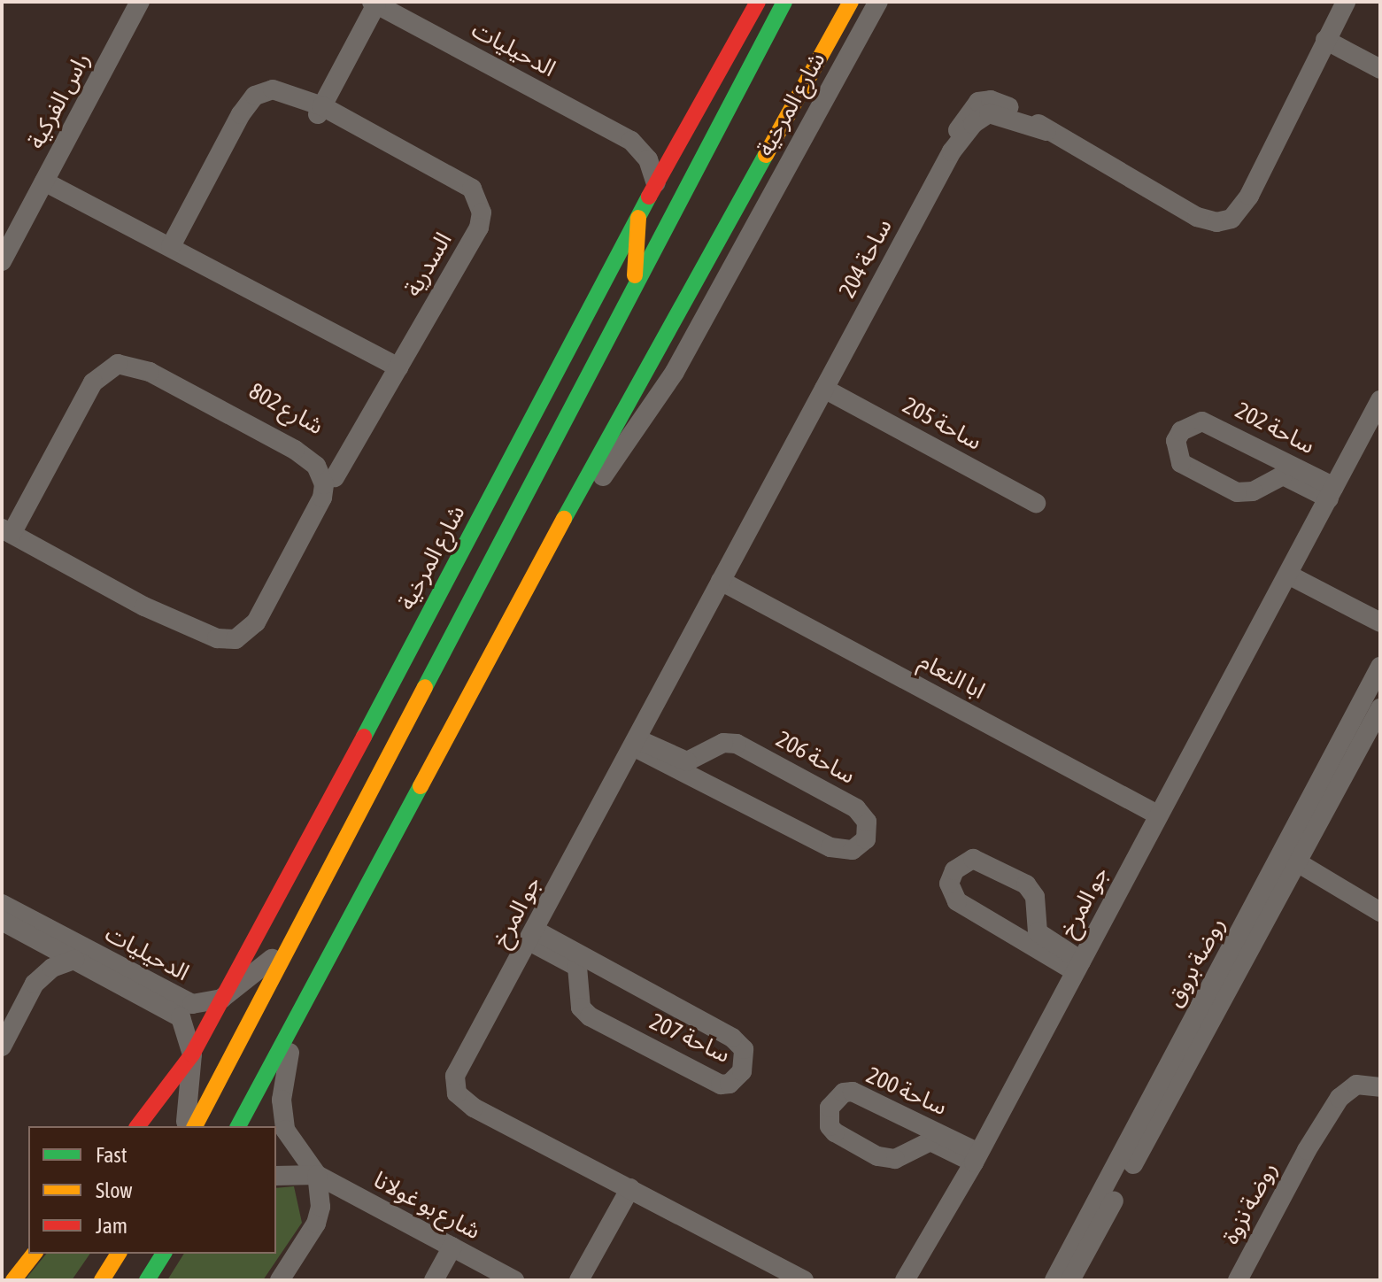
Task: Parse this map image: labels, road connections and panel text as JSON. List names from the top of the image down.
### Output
{
  "streets": {
    "main road": ["شارع المرخية"],
    "street": [
      "الدحيليات",
      "راس الفركية",
      "ساحة 204",
      "السدرية",
      "شارع 802",
      "ساحة 205",
      "ساحة 202",
      "ابا النعام",
      "ساحة 206",
      "جو المرخ",
      "روضة بروق",
      "ساحة 207",
      "ساحة 200",
      "روضة نزوة",
      "شارع بو غولانا"
    ]
  },
  "crossings": [
    ["الدحيليات", "شارع المرخية"],
    ["شارع المرخية", "شارع بو غولانا"],
    ["ساحة 204", "ساحة 205"],
    ["ساحة 204", "جو المرخ"],
    ["السدرية", "شارع 802"],
    ["ساحة 205", "جو المرخ"],
    ["ساحة 202", "جو المرخ"],
    ["ابا النعام", "جو المرخ"],
    ["ساحة 206", "جو المرخ"],
    ["جو المرخ", "ساحة 207"],
    ["جو المرخ", "ساحة 200"]
  ],
  "legend": ["Fast", "Slow", "Jam"]
}
